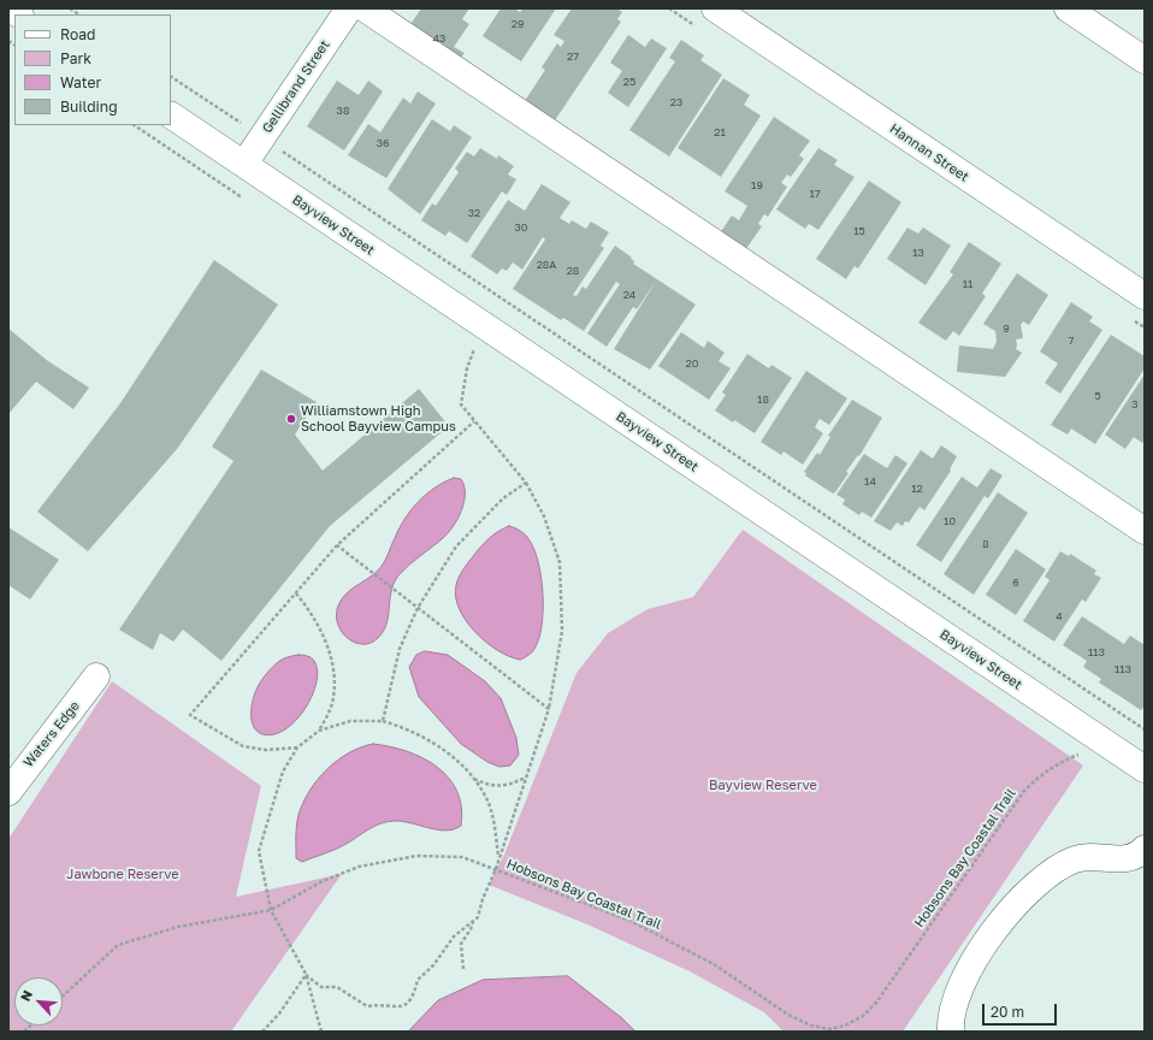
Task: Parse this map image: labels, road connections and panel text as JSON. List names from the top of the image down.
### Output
{
  "streets": {
    "street": [
      "Gellibrand Street",
      "Hannan Street",
      "Bayview Street",
      "Waters Edge"
    ],
    "path": ["Hobsons Bay Coastal Trail"]
  },
  "crossings": [
    ["Gellibrand Street", "Bayview Street"]
  ],
  "parks": ["Bayview Reserve", "Jawbone Reserve"],
  "places": ["Williamstown High School Bayview Campus"],
  "house_numbers": [
    "29",
    "43",
    "27",
    "25",
    "23",
    "38",
    "21",
    "36",
    "19",
    "17",
    "32",
    "30",
    "15",
    "13",
    "28A",
    "28",
    "11",
    "24",
    "9",
    "7",
    "20",
    "5",
    "18",
    "3",
    "14",
    "12",
    "10",
    "8",
    "6",
    "4",
    "113",
    "113"
  ],
  "legend": [
    "Road",
    "Park",
    "Water",
    "Building"
  ],
  "scale_bar": "20 m",
  "north": "top left"
}
